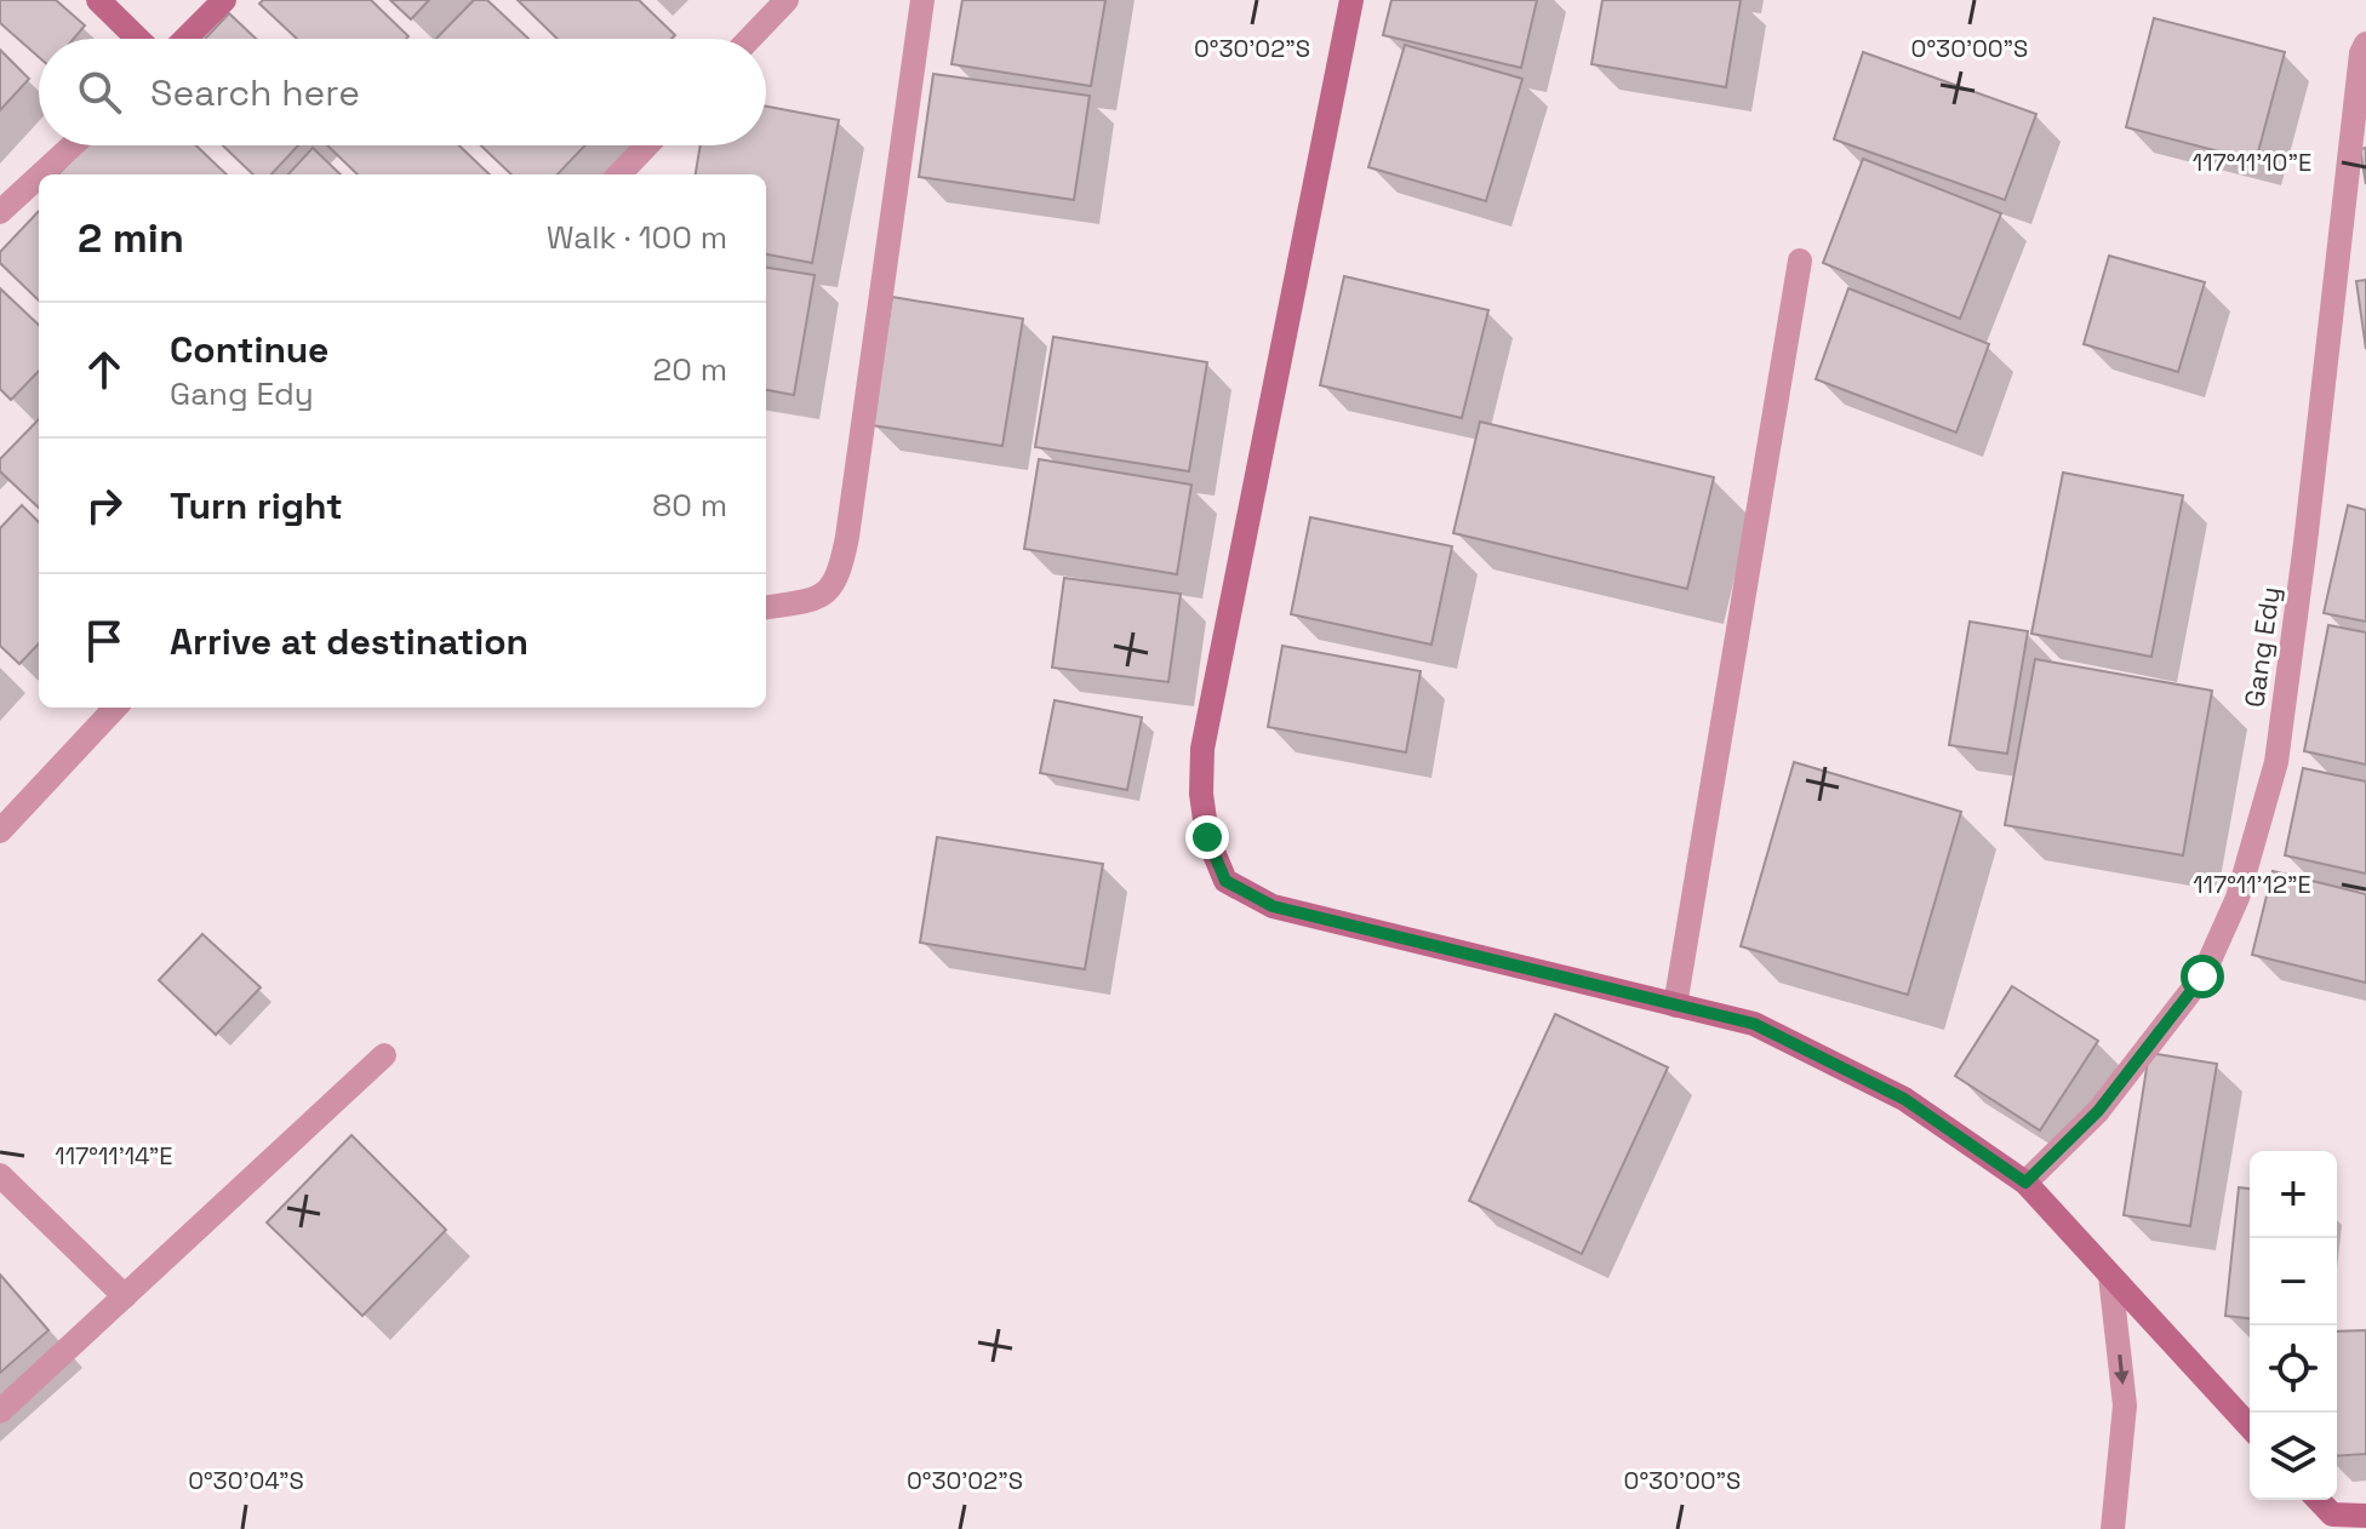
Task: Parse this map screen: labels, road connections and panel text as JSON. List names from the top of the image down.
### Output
{
  "streets": {
    "street": ["Gang Edy"]
  },
  "page": {
    "search": "Search here",
    "heading": ["2 min", "Walk · 100 m"],
    "list": [
      ["Continue", "Gang Edy", "20 m"],
      ["Turn right", "80 m"],
      "Arrive at destination"
    ],
    "map_buttons": ["+", "−"]
  },
  "coordinates": [
    "0°30'02\"S",
    "0°30'00\"S",
    "117°11'10\"E",
    "117°11'12\"E",
    "117°11'14\"E",
    "0°30'04\"S"
  ]
}
